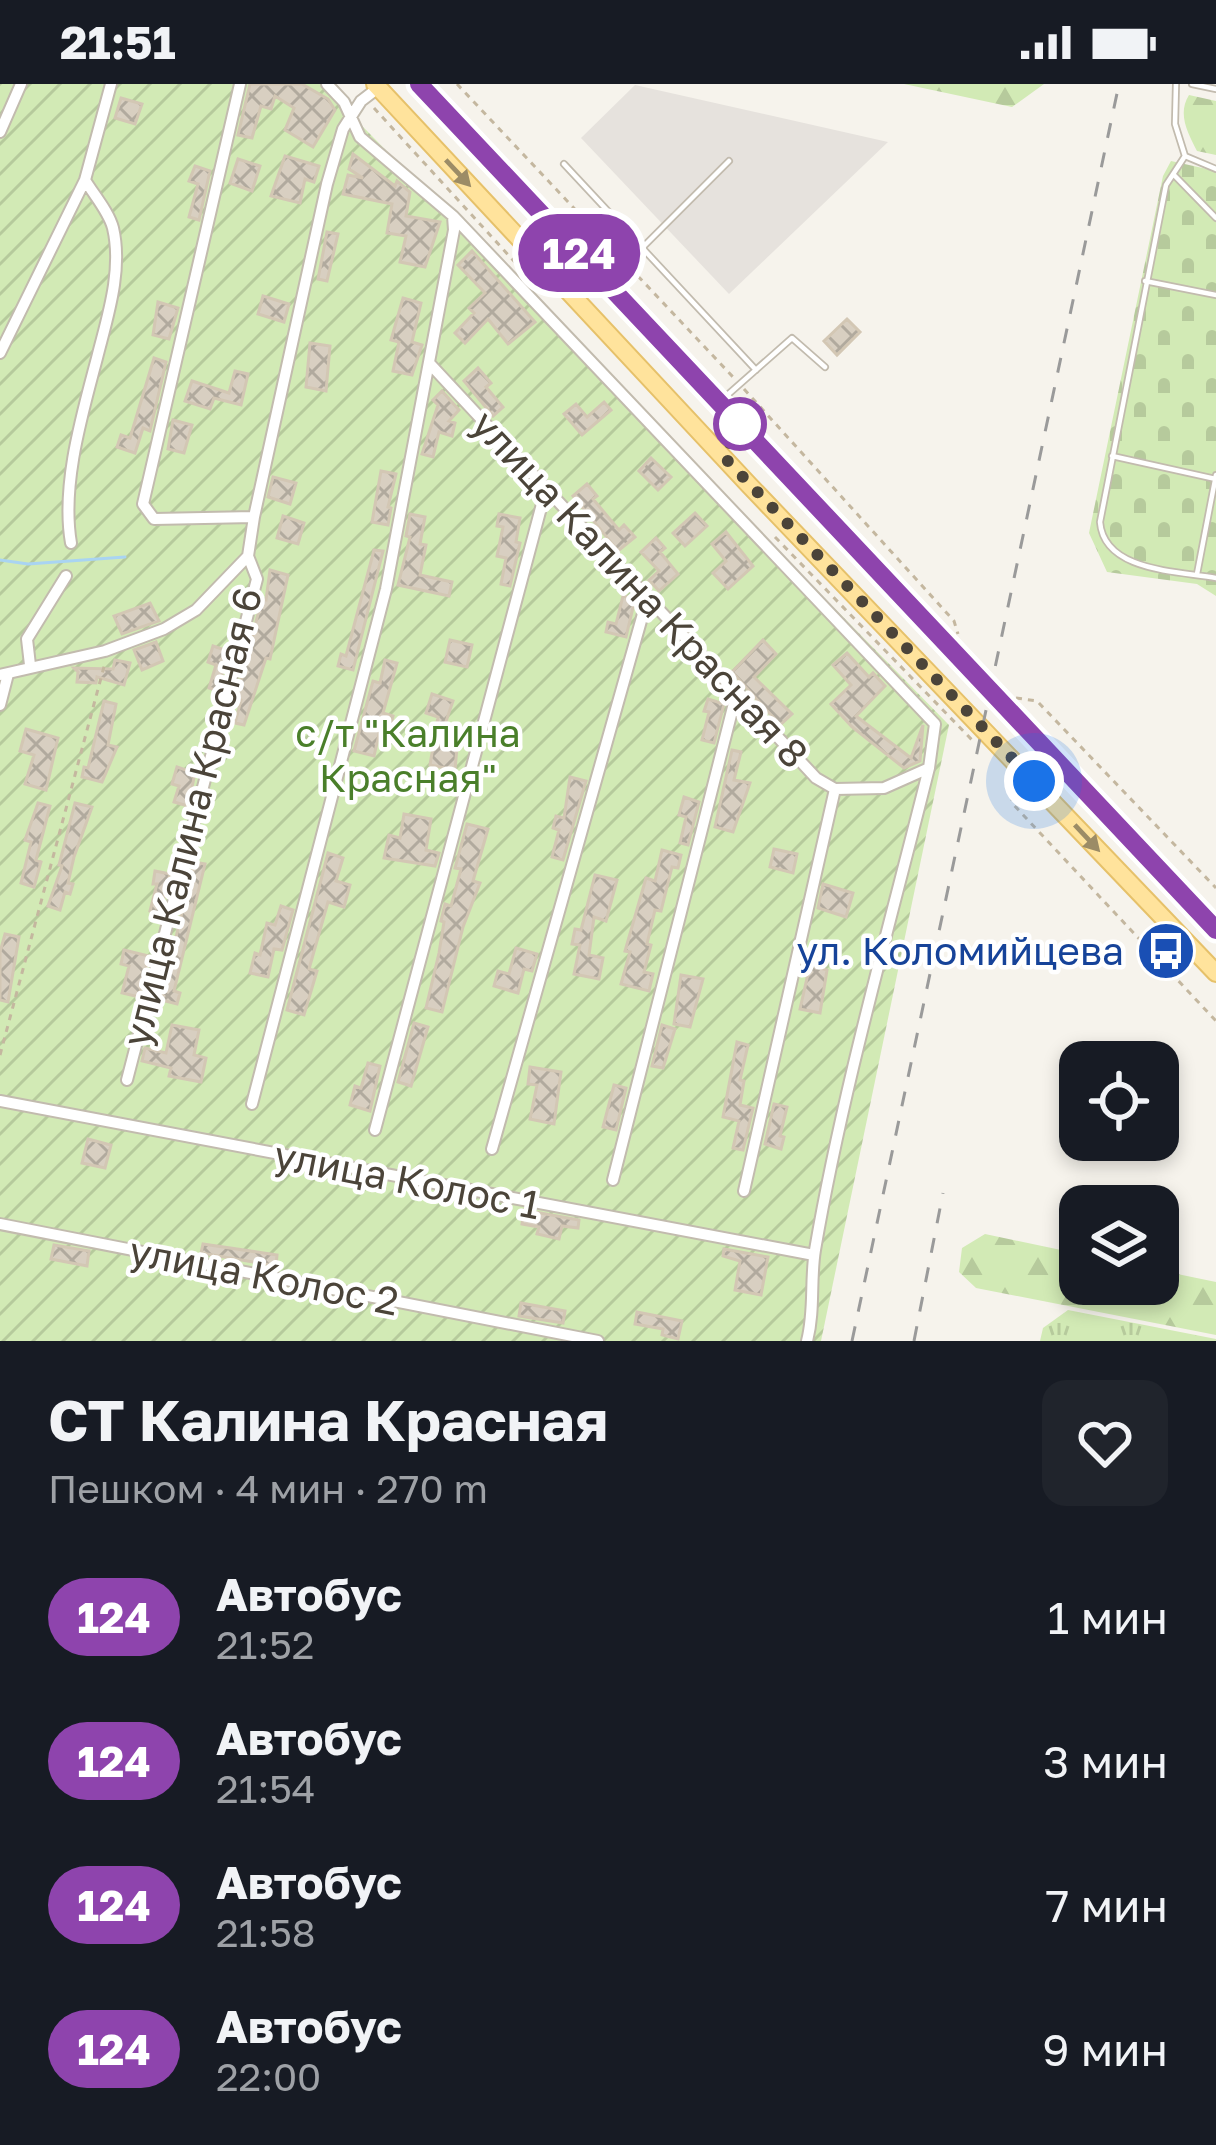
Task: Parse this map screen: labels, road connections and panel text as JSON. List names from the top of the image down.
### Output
{
  "streets": {
    "street": [
      "улица Калина Красная 8",
      "улица Калина Красная 6",
      "улица Колос 1",
      "улица Колос 2"
    ]
  },
  "parks": ["с/т \"Калина Красная\""],
  "places": {
    "bus stop": ["ул. Коломийцева"]
  },
  "lines": ["bus line 124"],
  "page": {
    "status": "21:51",
    "on_map": "124",
    "heading": ["СТ Калина Красная", "Пешком · 4 мин · 270 m"],
    "list": [
      {
        "mark": "124",
        "name": "Автобус",
        "note": "21:52",
        "value": "1 мин"
      },
      {
        "mark": "124",
        "name": "Автобус",
        "note": "21:54",
        "value": "3 мин"
      },
      {
        "mark": "124",
        "name": "Автобус",
        "note": "21:58",
        "value": "7 мин"
      },
      {
        "mark": "124",
        "name": "Автобус",
        "note": "22:00",
        "value": "9 мин"
      }
    ]
  }
}
